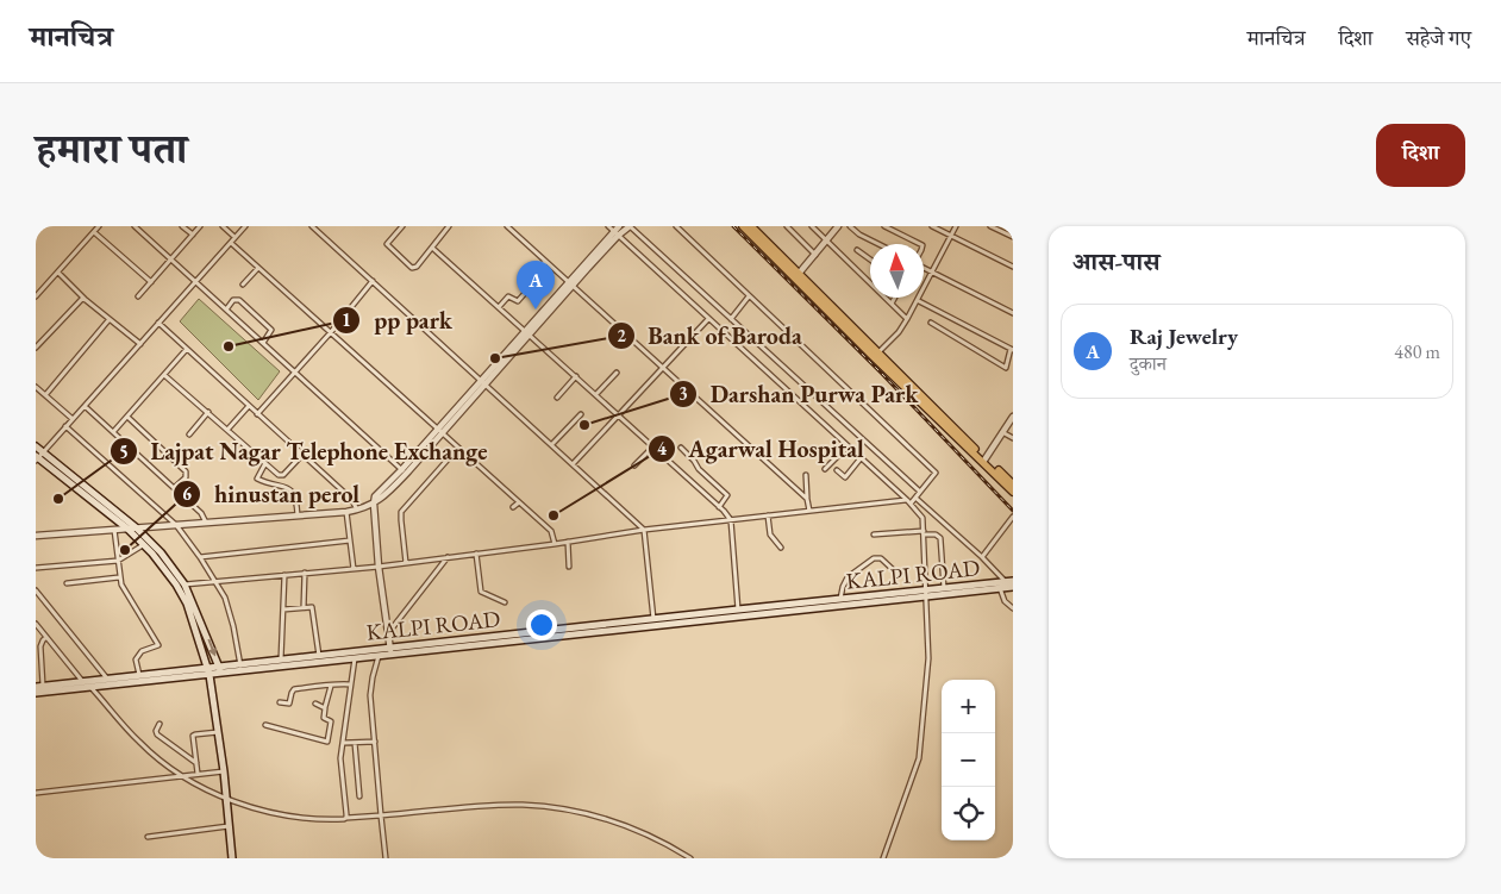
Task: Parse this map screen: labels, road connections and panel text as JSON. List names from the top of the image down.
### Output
{
  "streets": {
    "main road": ["KALPI ROAD"]
  },
  "places": [
    "pp park",
    "Bank of Baroda",
    "Darshan Purwa Park",
    "Lajpat Nagar Telephone Exchange",
    "Agarwal Hospital",
    "hinustan perol"
  ],
  "north": "top",
  "page": {
    "header": "मानचित्र",
    "nav": ["मानचित्र", "दिशा", "सहेजे गए"],
    "title": "हमारा पता",
    "buttons": "दिशा",
    "heading": "आस-पास",
    "pins": "A",
    "list": [
      {
        "mark": "A",
        "name": "Raj Jewelry",
        "note": "दुकान",
        "value": "480 m"
      }
    ],
    "map_buttons": ["+", "−"]
  }
}
